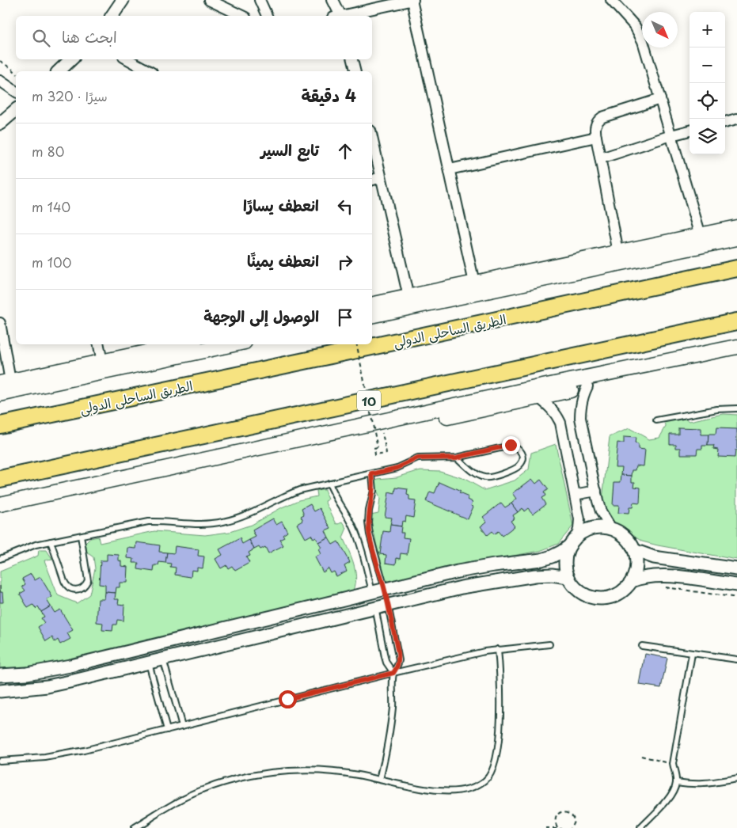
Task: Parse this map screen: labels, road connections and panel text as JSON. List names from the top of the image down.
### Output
{
  "streets": {
    "highway": ["الطريق الساحلى الدولى", "10"]
  },
  "north": "bottom right",
  "page": {
    "map_buttons": ["+", "−"],
    "search": "ابحث هنا",
    "heading": ["4 دقيقة", "سيرًا · 320 m"],
    "list": [
      ["تابع السير", "80 m"],
      ["انعطف يسارًا", "140 m"],
      ["انعطف يمينًا", "100 m"],
      "الوصول إلى الوجهة"
    ]
  }
}
